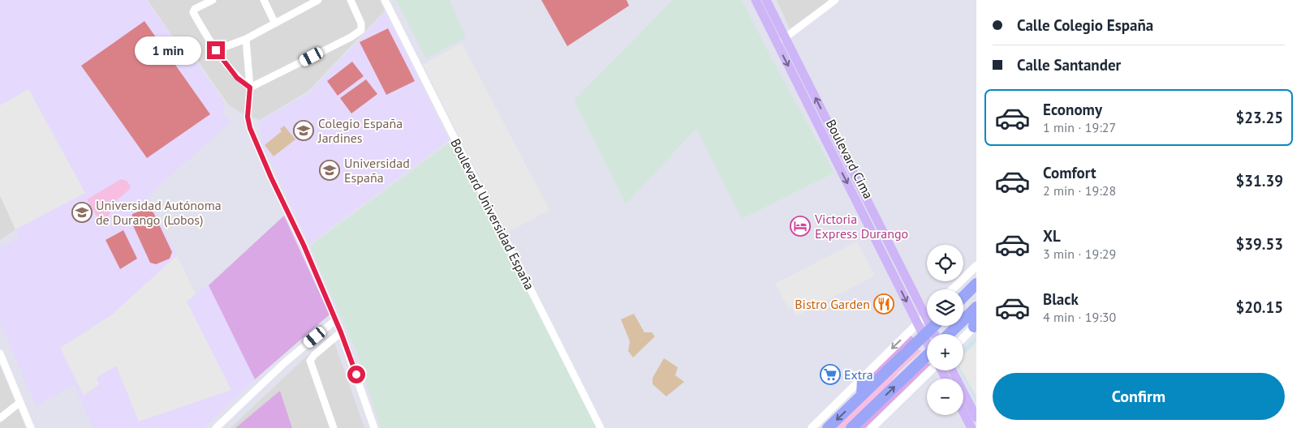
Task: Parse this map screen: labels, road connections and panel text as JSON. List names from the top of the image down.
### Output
{
  "streets": {
    "main road": ["Boulevard Cima"],
    "street": ["Boulevard Universidad España"]
  },
  "places": {
    "school or university": ["Colegio España Jardines", "Universidad España", "Universidad Autónoma de Durango (Lobos)"],
    "hotel": ["Victoria Express Durango"],
    "restaurant": ["Bistro Garden"],
    "supermarket": ["Extra"]
  },
  "page": {
    "banner": ["Calle Colegio España", "Calle Santander"],
    "bubble": "1 min",
    "list": [
      {
        "name": "Economy",
        "note": "1 min · 19:27",
        "value": "$23.25"
      },
      {
        "name": "Comfort",
        "note": "2 min · 19:28",
        "value": "$31.39"
      },
      {
        "name": "XL",
        "note": "3 min · 19:29",
        "value": "$39.53"
      },
      {
        "name": "Black",
        "note": "4 min · 19:30",
        "value": "$20.15"
      }
    ],
    "map_buttons": ["+", "−"],
    "buttons": "Confirm"
  }
}
